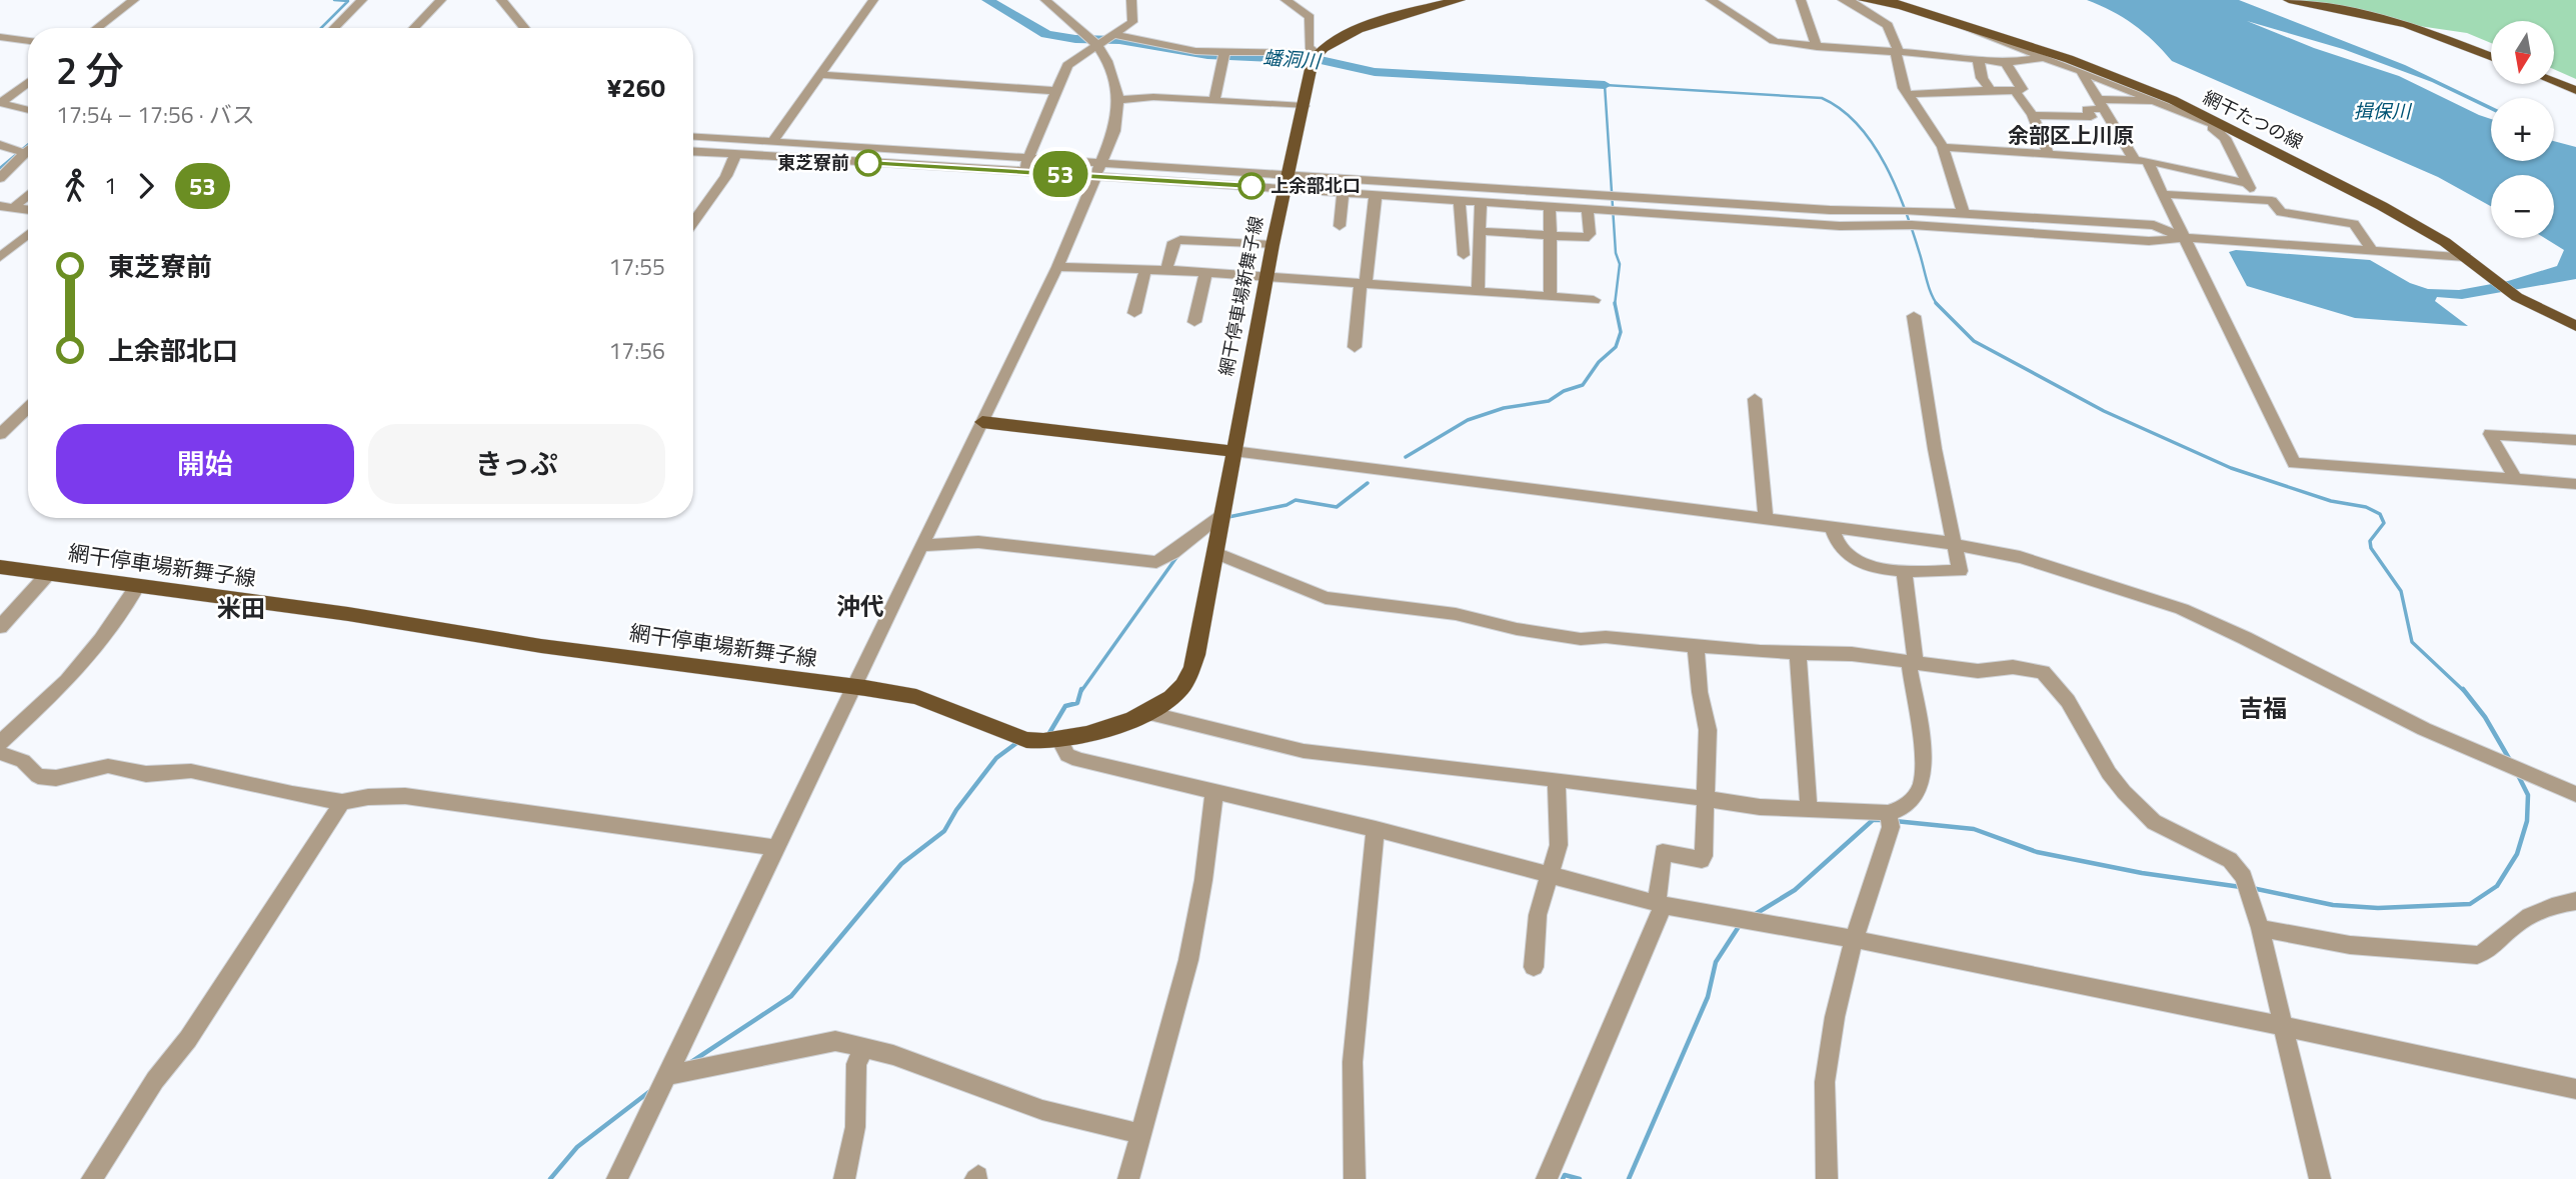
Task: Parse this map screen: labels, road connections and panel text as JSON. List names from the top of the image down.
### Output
{
  "streets": {
    "main road": ["網干たつの線", "網干停車場新舞子線"]
  },
  "districts": [
    "余部区上川原",
    "沖代",
    "米田",
    "吉福"
  ],
  "water": ["蟠洞川", "揖保川"],
  "places": ["東芝寮前", "上余部北口"],
  "lines": ["bus line 53"],
  "north": "bottom",
  "page": {
    "on_map": "53",
    "map_buttons": ["+", "−"],
    "heading": ["2 分", "17:54 – 17:56 · バス", "¥260"],
    "legs": ["1", "53"],
    "list": [
      {
        "name": "東芝寮前",
        "value": "17:55"
      },
      {
        "name": "上余部北口",
        "value": "17:56"
      }
    ],
    "buttons": ["開始", "きっぷ"]
  }
}
